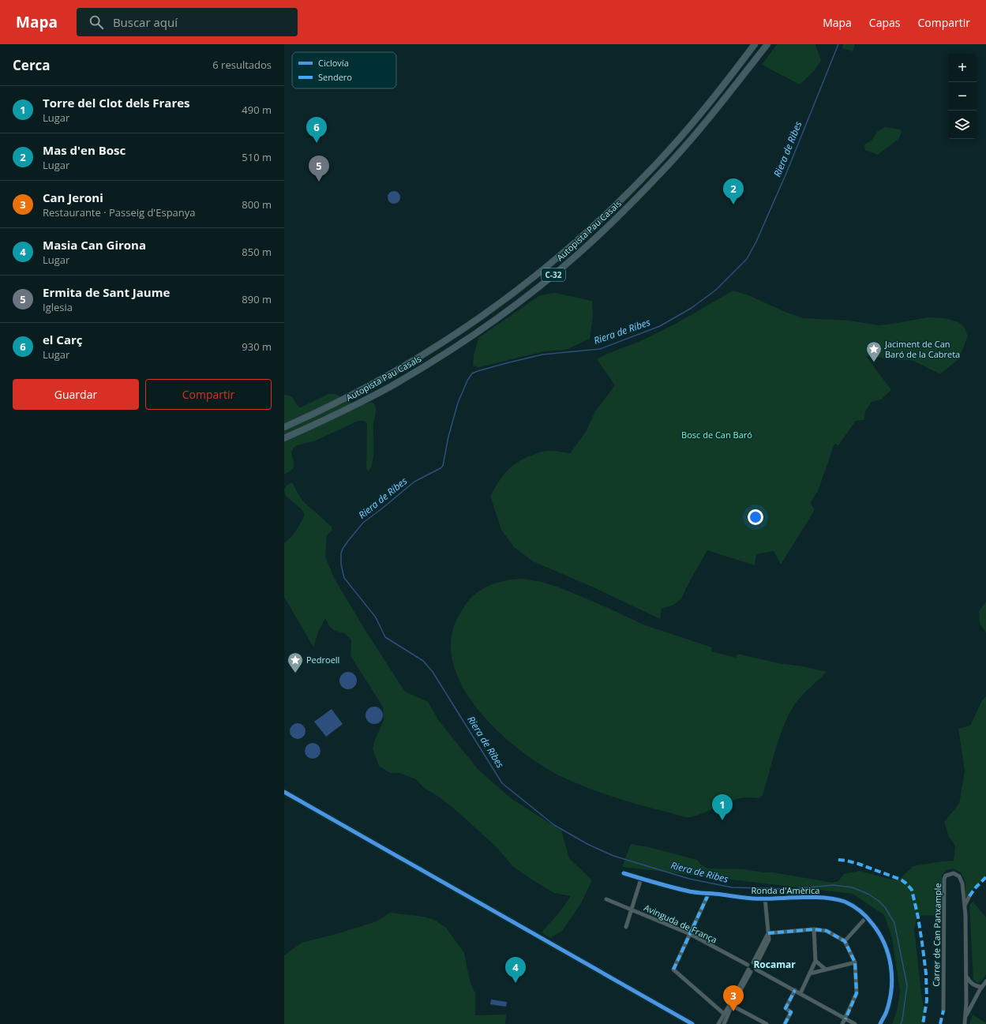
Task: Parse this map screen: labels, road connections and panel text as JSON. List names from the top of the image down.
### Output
{
  "streets": {
    "highway": ["Autopista Pau Casals", "C-32"],
    "street": ["Ronda d'Amèrica", "Avinguda de França", "Carrer de Can Panxample"]
  },
  "districts": ["Rocamar"],
  "water": ["Riera de Ribes"],
  "parks": ["Bosc de Can Baró"],
  "places": {
    "place": ["Jaciment de Can Baró de la Cabreta", "Pedroell"]
  },
  "legend": ["Ciclovía", "Sendero"],
  "page": {
    "header": "Mapa",
    "search": "Buscar aquí",
    "nav": ["Mapa", "Capas", "Compartir"],
    "heading": ["Cerca", "6 resultados"],
    "map_buttons": ["+", "−"],
    "list": [
      {
        "mark": "1",
        "name": "Torre del Clot dels Frares",
        "note": "Lugar",
        "value": "490 m"
      },
      {
        "mark": "2",
        "name": "Mas d'en Bosc",
        "note": "Lugar",
        "value": "510 m"
      },
      {
        "mark": "3",
        "name": "Can Jeroni",
        "note": "Restaurante · Passeig d'Espanya",
        "value": "800 m"
      },
      {
        "mark": "4",
        "name": "Masia Can Girona",
        "note": "Lugar",
        "value": "850 m"
      },
      {
        "mark": "5",
        "name": "Ermita de Sant Jaume",
        "note": "Iglesia",
        "value": "890 m"
      },
      {
        "mark": "6",
        "name": "el Carç",
        "note": "Lugar",
        "value": "930 m"
      }
    ],
    "pins": [
      "6",
      "5",
      "2",
      "1",
      "4",
      "3"
    ],
    "buttons": ["Guardar", "Compartir"]
  }
}
